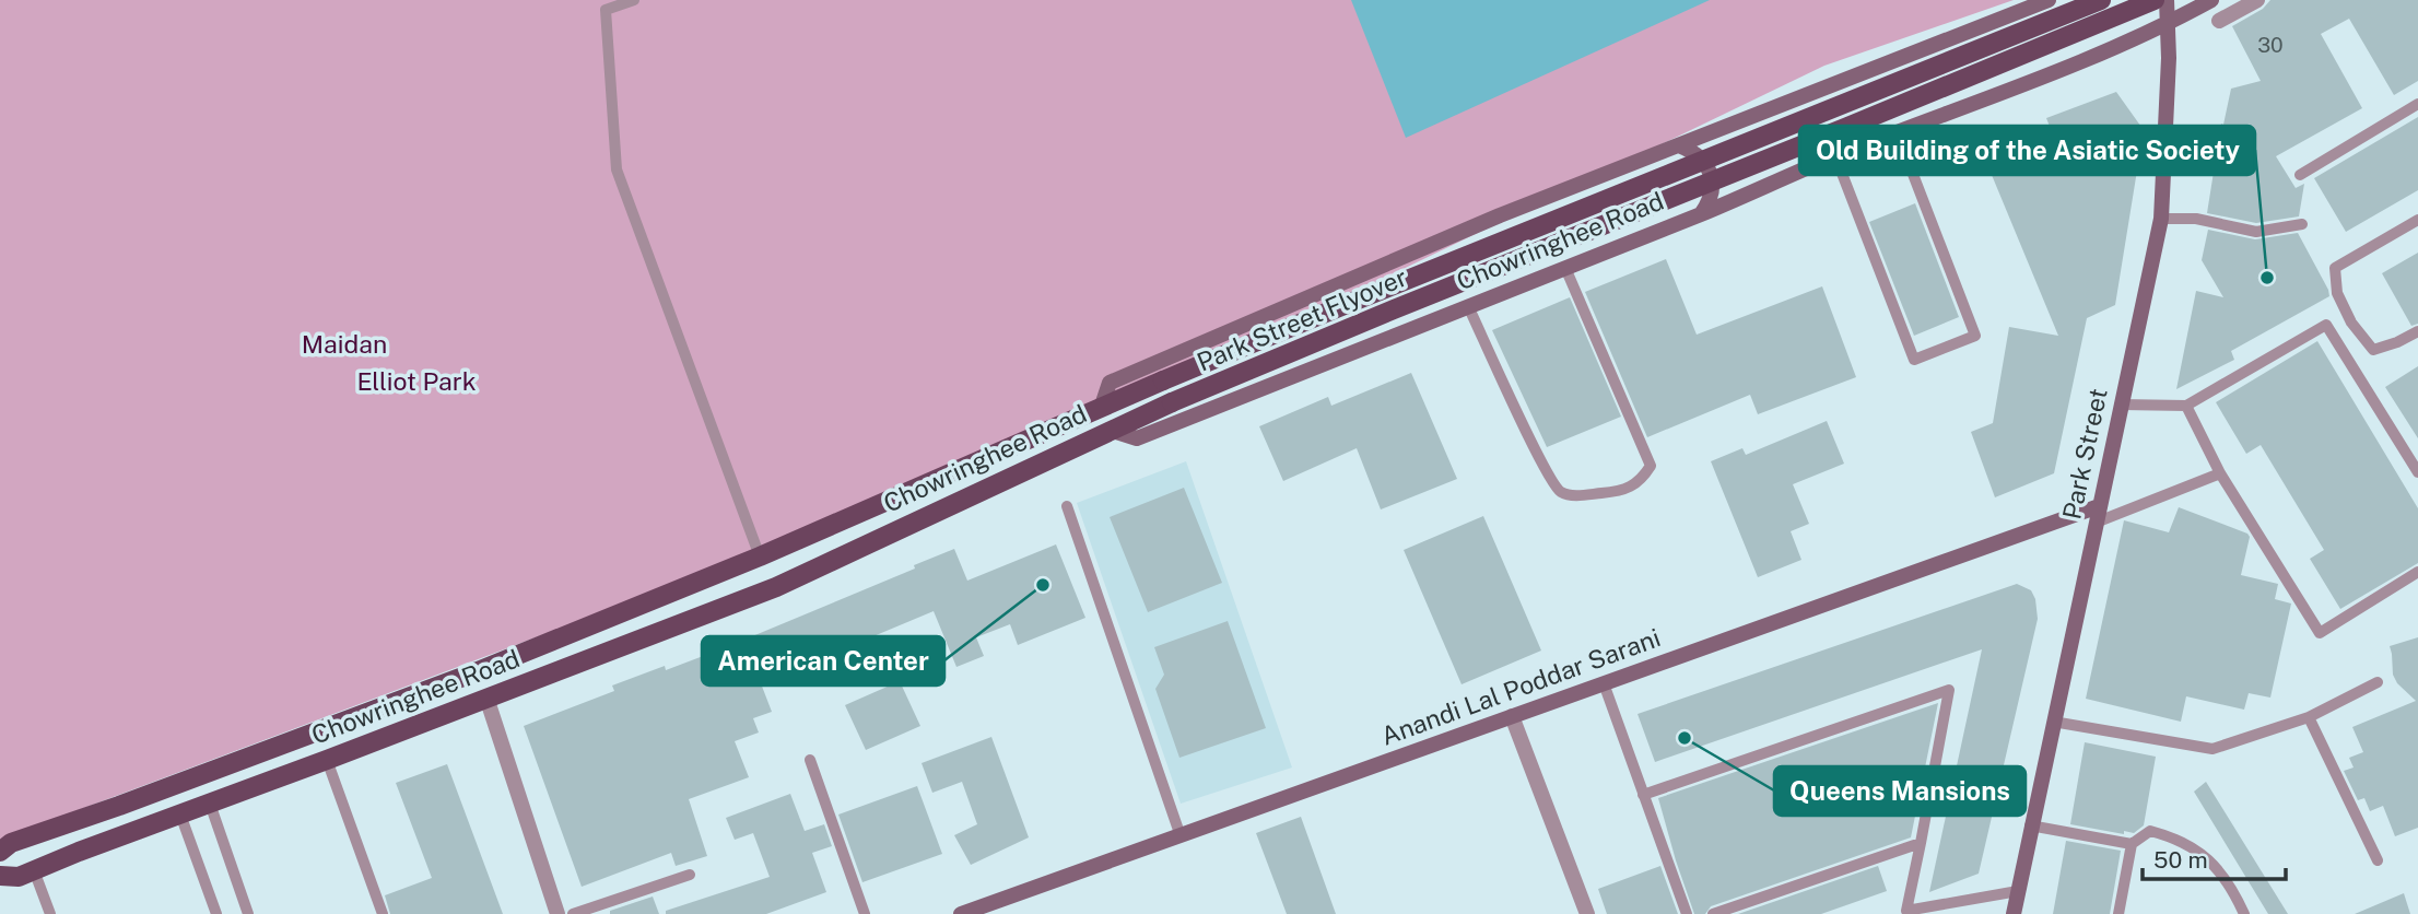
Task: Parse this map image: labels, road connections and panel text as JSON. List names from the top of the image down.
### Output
{
  "streets": {
    "main road": [
      "Chowringhee Road",
      "Park Street Flyover",
      "Park Street",
      "Anandi Lal Poddar Sarani"
    ]
  },
  "crossings": [
    ["Chowringhee Road", "Park Street Flyover"],
    ["Chowringhee Road", "Park Street"],
    ["Park Street", "Anandi Lal Poddar Sarani"]
  ],
  "parks": ["Maidan", "Elliot Park"],
  "places": ["Old Building of the Asiatic Society", "American Center", "Queens Mansions"],
  "house_numbers": ["30"],
  "scale_bar": "50 m"
}
